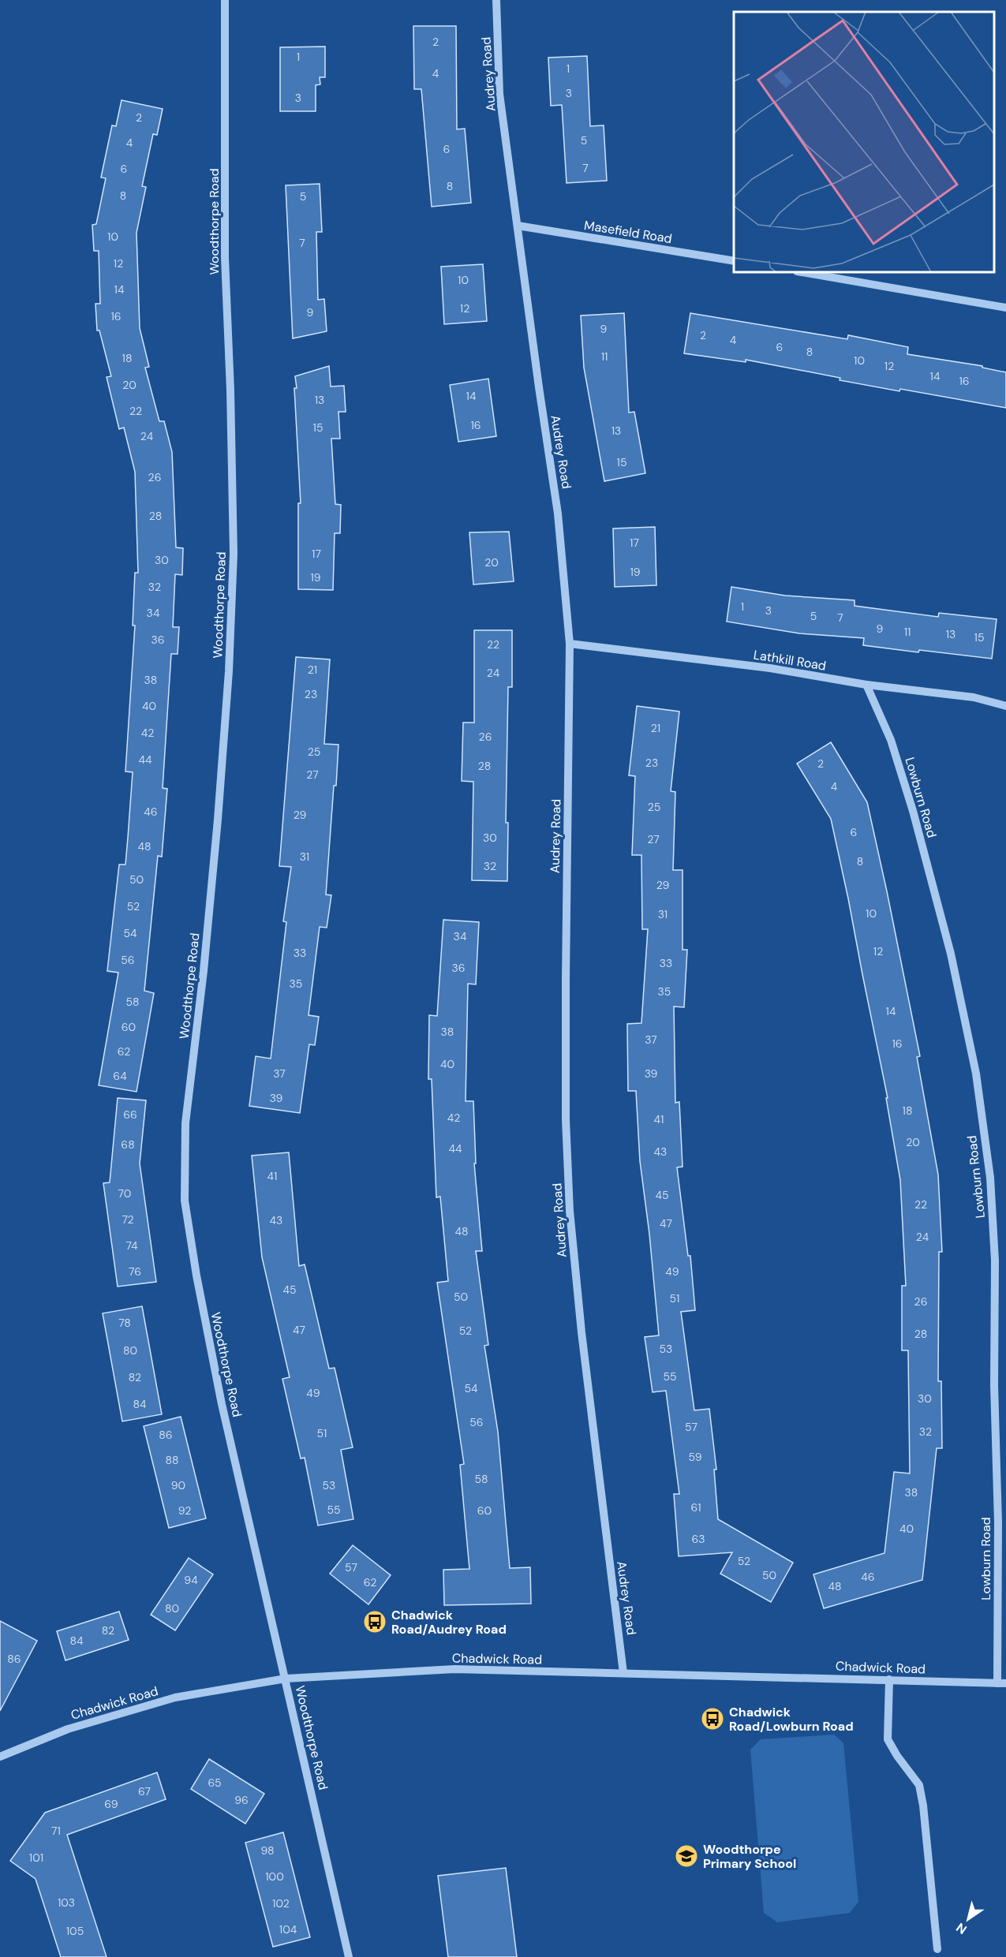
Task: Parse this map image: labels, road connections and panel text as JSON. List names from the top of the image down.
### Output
{
  "streets": {
    "street": [
      "Audrey Road",
      "Woodthorpe Road",
      "Masefield Road",
      "Lathkill Road",
      "Lowburn Road",
      "Chadwick Road"
    ]
  },
  "crossings": [
    ["Audrey Road", "Masefield Road"],
    ["Audrey Road", "Lathkill Road"],
    ["Audrey Road", "Chadwick Road"],
    ["Woodthorpe Road", "Chadwick Road"],
    ["Lathkill Road", "Lowburn Road"],
    ["Lowburn Road", "Chadwick Road"]
  ],
  "places": {
    "bus stop": ["Chadwick Road/Audrey Road", "Chadwick Road/Lowburn Road"],
    "school or university": ["Woodthorpe Primary School"]
  },
  "house_numbers": [
    "2",
    "1",
    "1",
    "4",
    "3",
    "3",
    "2",
    "5",
    "4",
    "6",
    "7",
    "6",
    "8",
    "8",
    "5",
    "10",
    "7",
    "12",
    "10",
    "14",
    "12",
    "9",
    "16",
    "9",
    "2",
    "4",
    "6",
    "8",
    "11",
    "18",
    "10",
    "12",
    "14",
    "16",
    "20",
    "14",
    "13",
    "22",
    "16",
    "15",
    "13",
    "24",
    "15",
    "26",
    "28",
    "17",
    "17",
    "30",
    "20",
    "19",
    "19",
    "32",
    "1",
    "3",
    "34",
    "5",
    "7",
    "9",
    "11",
    "13",
    "15",
    "36",
    "22",
    "21",
    "24",
    "38",
    "23",
    "40",
    "21",
    "42",
    "26",
    "25",
    "44",
    "23",
    "2",
    "28",
    "27",
    "4",
    "25",
    "46",
    "29",
    "6",
    "30",
    "27",
    "48",
    "31",
    "8",
    "32",
    "50",
    "29",
    "52",
    "10",
    "31",
    "54",
    "34",
    "12",
    "33",
    "56",
    "33",
    "36",
    "35",
    "35",
    "58",
    "14",
    "60",
    "38",
    "37",
    "16",
    "62",
    "40",
    "37",
    "39",
    "64",
    "39",
    "18",
    "66",
    "42",
    "41",
    "20",
    "68",
    "44",
    "43",
    "41",
    "70",
    "45",
    "22",
    "72",
    "43",
    "47",
    "48",
    "24",
    "74",
    "76",
    "49",
    "45",
    "50",
    "51",
    "26",
    "78",
    "47",
    "52",
    "28",
    "53",
    "80",
    "55",
    "82",
    "54",
    "49",
    "30",
    "84",
    "56",
    "57",
    "32",
    "51",
    "86",
    "59",
    "88",
    "58",
    "90",
    "53",
    "38",
    "61",
    "55",
    "92",
    "60",
    "40",
    "63",
    "52",
    "57",
    "50",
    "46",
    "94",
    "62",
    "48",
    "80",
    "82",
    "84",
    "86",
    "65",
    "67",
    "96",
    "69",
    "71",
    "98",
    "101",
    "100",
    "103",
    "102",
    "104",
    "105"
  ],
  "north": "bottom left"
}
